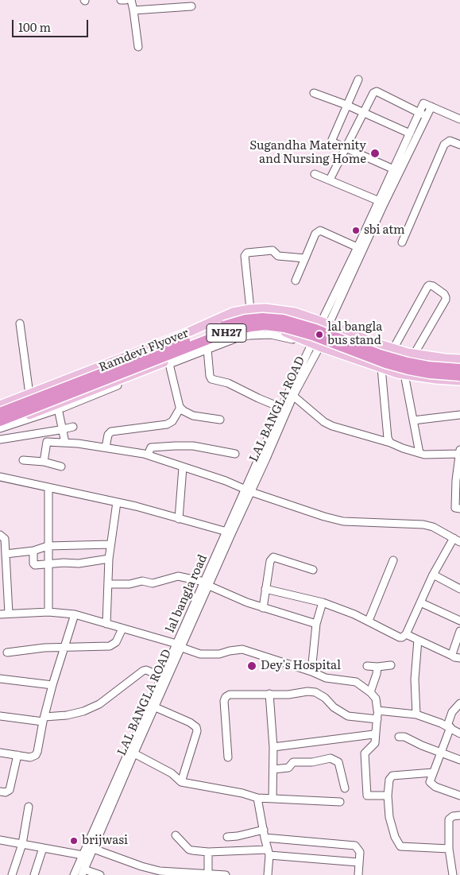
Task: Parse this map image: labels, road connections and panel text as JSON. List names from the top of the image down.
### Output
{
  "streets": {
    "highway": ["NH27", "Ramdevi Flyover"],
    "street": ["LAL BANGLA ROAD", "lal bangla road"]
  },
  "crossings": [
    ["LAL BANGLA ROAD", "lal bangla road"]
  ],
  "places": [
    "Sugandha Maternity and Nursing Home",
    "sbi atm",
    "lal bangla bus stand",
    "Dey's Hospital",
    "brijwasi"
  ],
  "scale_bar": "100 m"
}
